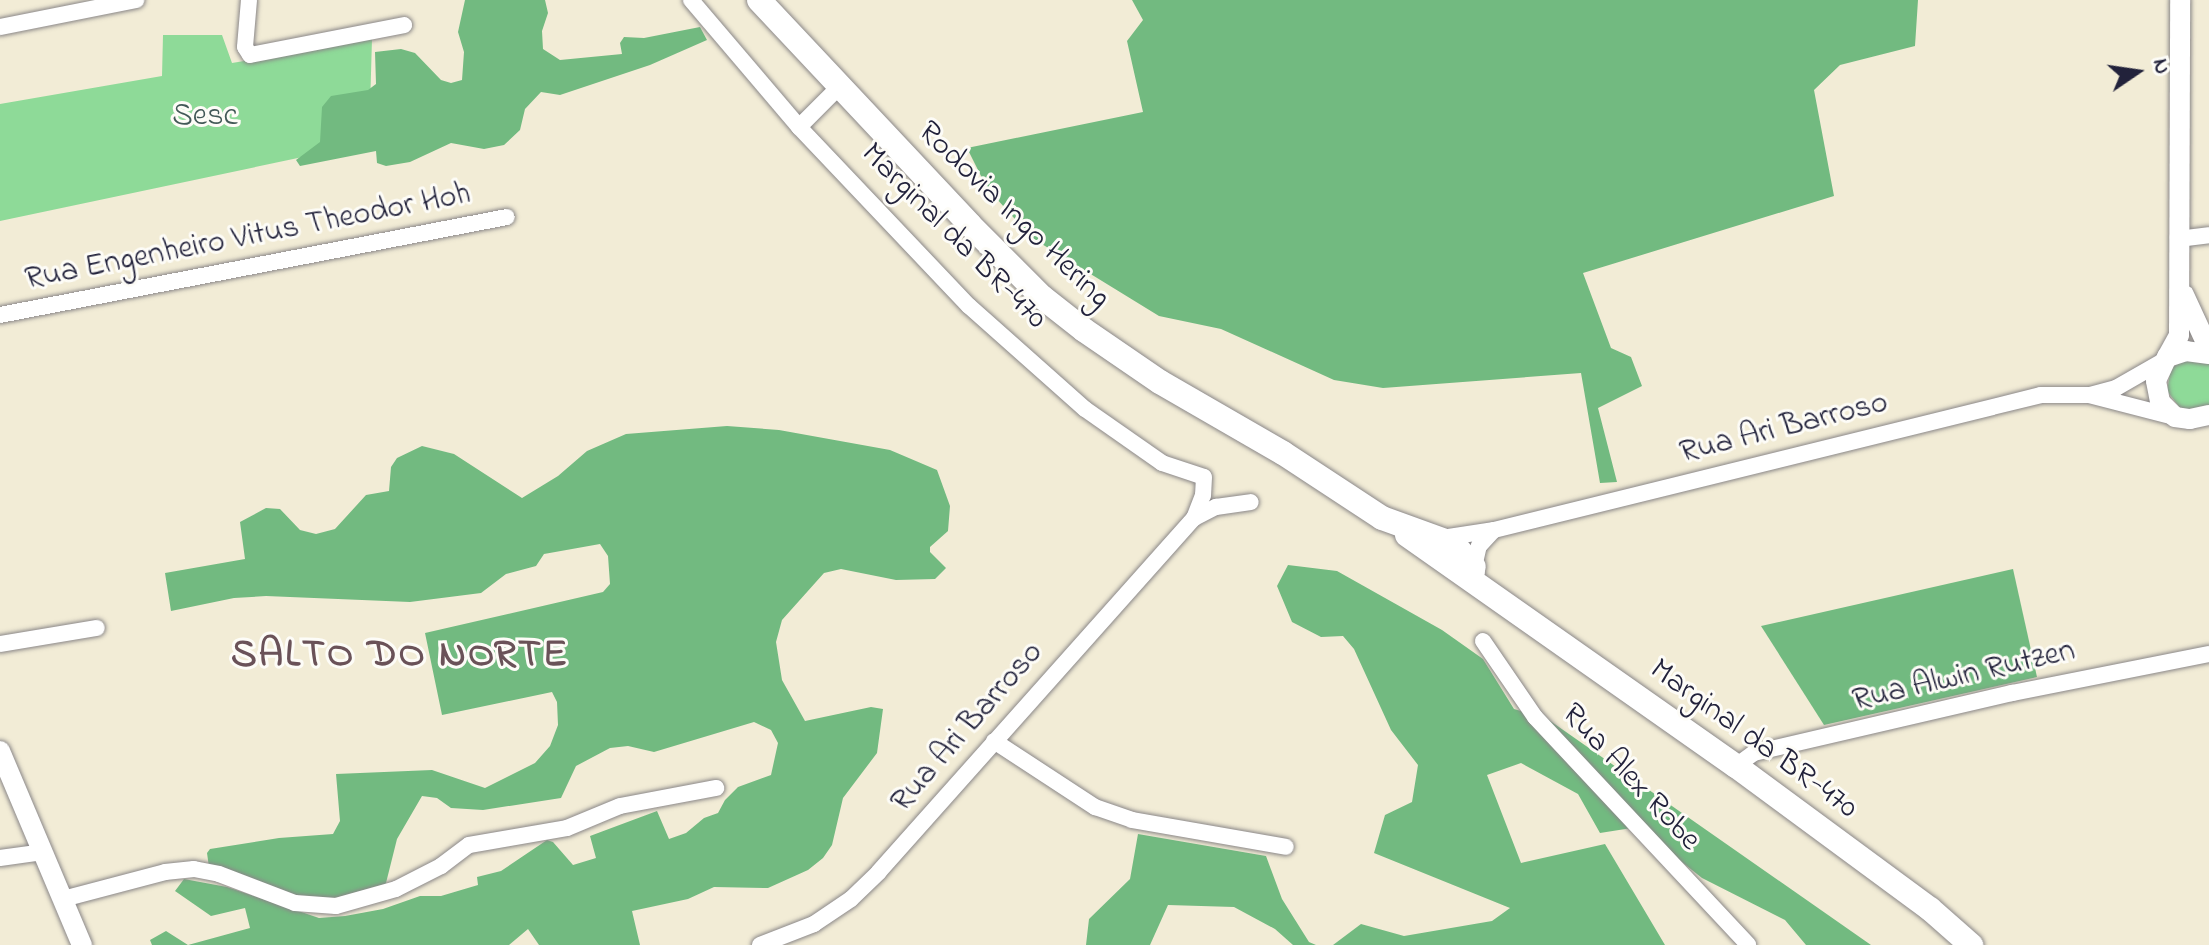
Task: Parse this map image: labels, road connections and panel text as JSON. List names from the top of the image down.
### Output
{
  "streets": {
    "highway": ["Rodovia Ingo Hering", "Marginal da BR-470"],
    "street": [
      "Rua Engenheiro Vitus Theodor Hoh",
      "Rua Ari Barroso",
      "Rua Alwin Rutzen",
      "Rua Alex Robe"
    ]
  },
  "crossings": [
    ["Rodovia Ingo Hering", "Marginal da BR-470"],
    ["Marginal da BR-470", "Rua Ari Barroso"],
    ["Marginal da BR-470", "Rua Alwin Rutzen"]
  ],
  "districts": ["SALTO DO NORTE"],
  "parks": ["Sesc"],
  "north": "right"
}
